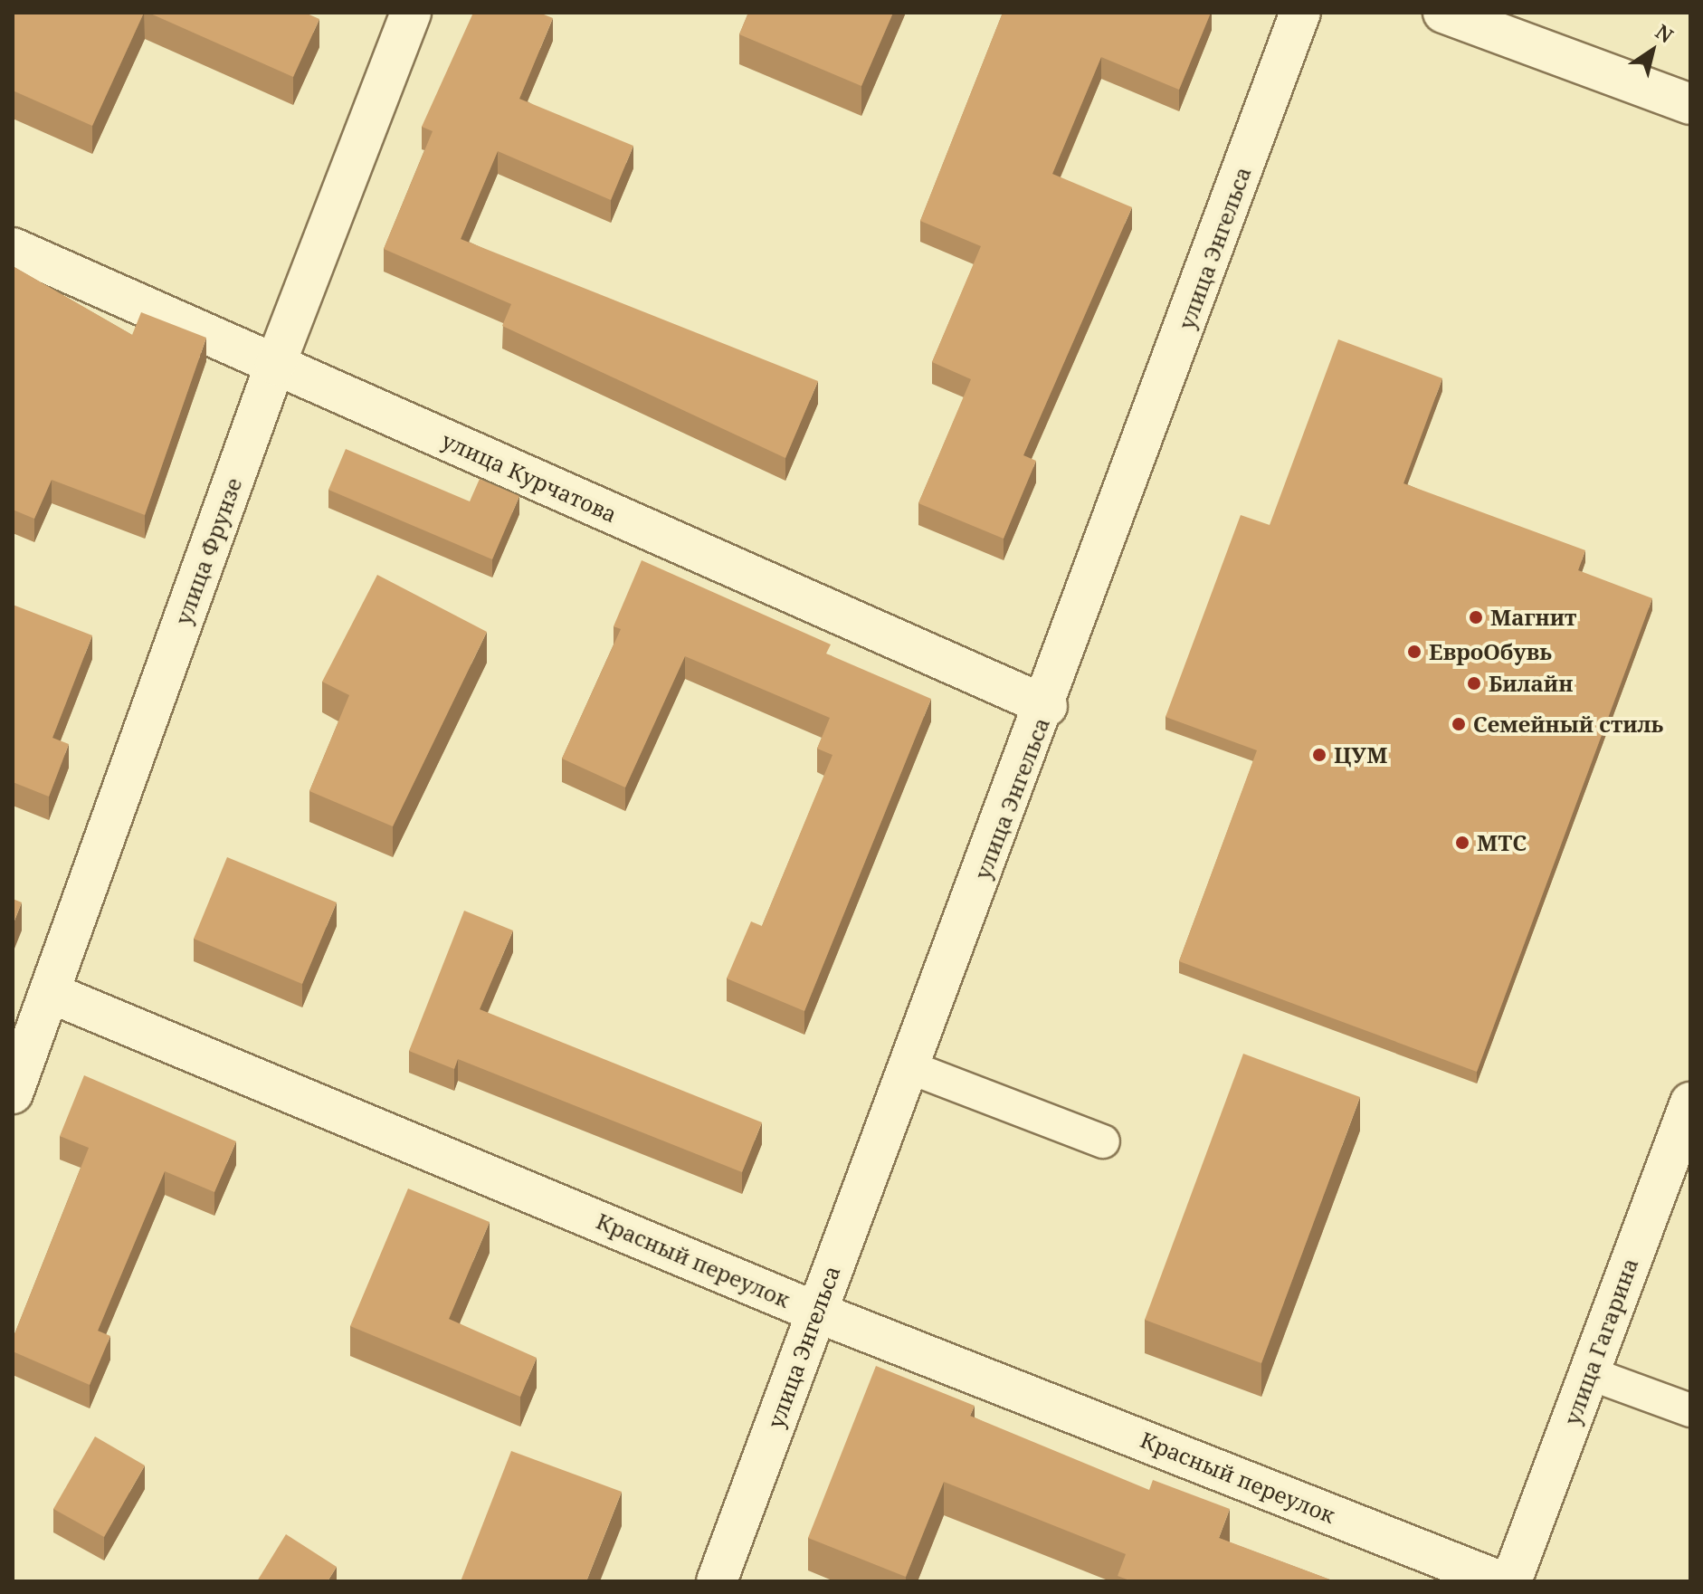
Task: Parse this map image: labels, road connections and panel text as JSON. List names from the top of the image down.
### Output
{
  "streets": {
    "street": [
      "улица Энгельса",
      "улица Курчатова",
      "улица Фрунзе",
      "Красный переулок",
      "улица Гагарина"
    ]
  },
  "crossings": [
    ["улица Энгельса", "улица Курчатова"],
    ["улица Энгельса", "Красный переулок"],
    ["улица Курчатова", "улица Фрунзе"],
    ["улица Фрунзе", "Красный переулок"]
  ],
  "places": [
    "Магнит",
    "ЕвроОбувь",
    "Билайн",
    "Семейный стиль",
    "ЦУМ",
    "МТС"
  ],
  "north": "top right"
}
